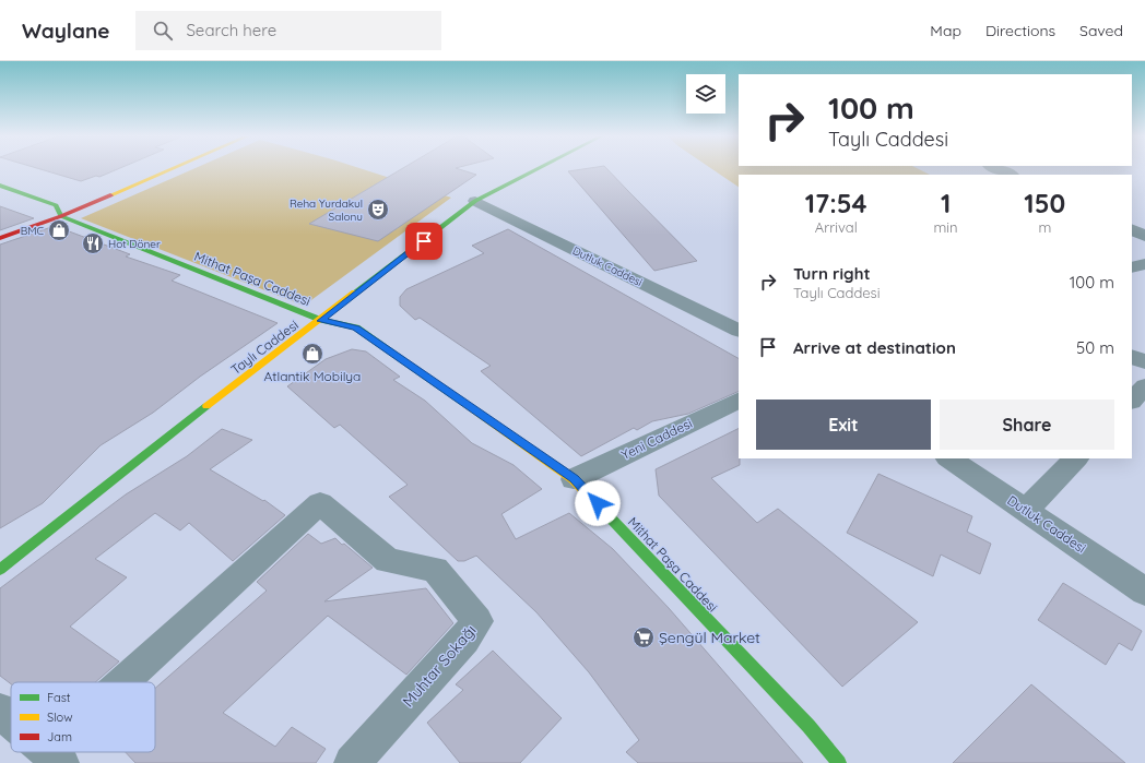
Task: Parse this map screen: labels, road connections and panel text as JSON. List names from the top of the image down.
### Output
{
  "streets": {
    "street": [
      "Dutluk Caddesi",
      "Mithat Paşa Caddesi",
      "Taylı Caddesi",
      "Yeni Caddesi",
      "Muhtar Sokağı"
    ]
  },
  "crossings": [
    ["Dutluk Caddesi", "Taylı Caddesi"],
    ["Mithat Paşa Caddesi", "Taylı Caddesi"],
    ["Mithat Paşa Caddesi", "Yeni Caddesi"]
  ],
  "places": {
    "theatre": ["Reha Yurdakul Salonu"],
    "shop": ["BMC", "Atlantik Mobilya"],
    "restaurant": ["Hot Döner"],
    "supermarket": ["Şengül Market"]
  },
  "legend": ["Fast", "Slow", "Jam"],
  "page": {
    "header": "Waylane",
    "search": "Search here",
    "nav": ["Map", "Directions", "Saved"],
    "turn": ["100 m", "Taylı Caddesi"],
    "eta": [
      "17:54",
      "Arrival",
      "1",
      "min",
      "150",
      "m"
    ],
    "list": [
      {
        "name": "Turn right",
        "note": "Taylı Caddesi",
        "value": "100 m"
      },
      {
        "name": "Arrive at destination",
        "value": "50 m"
      }
    ],
    "buttons": ["Exit", "Share"]
  }
}
